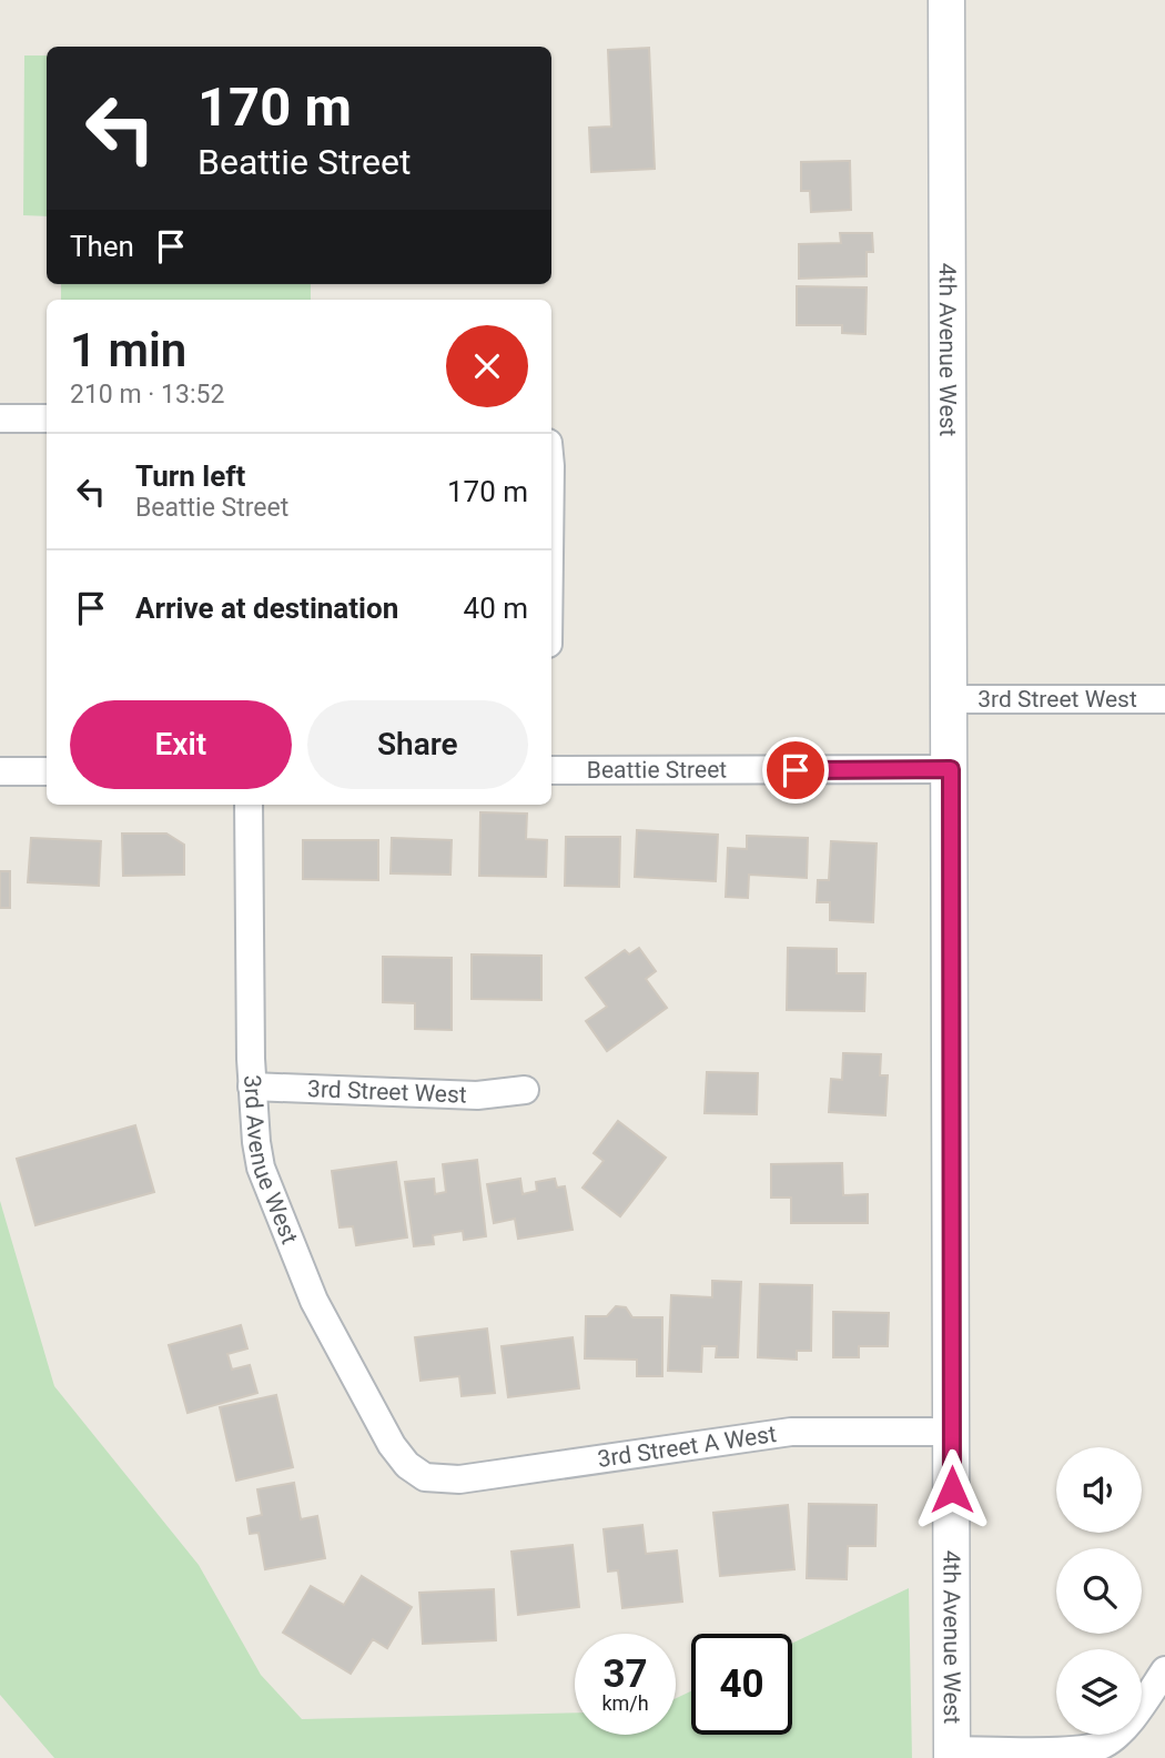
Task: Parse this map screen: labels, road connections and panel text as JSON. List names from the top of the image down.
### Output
{
  "streets": {
    "street": [
      "4th Avenue West",
      "3rd Street West",
      "Beattie Street",
      "3rd Avenue West",
      "3rd Street A West"
    ]
  },
  "crossings": [
    ["4th Avenue West", "3rd Street West"],
    ["4th Avenue West", "Beattie Street"],
    ["4th Avenue West", "3rd Street A West"],
    ["3rd Street West", "3rd Avenue West"],
    ["3rd Avenue West", "3rd Street A West"]
  ],
  "page": {
    "turn": ["170 m", "Beattie Street"],
    "then": "Then",
    "heading": ["1 min", "210 m · 13:52"],
    "list": [
      {
        "name": "Turn left",
        "note": "Beattie Street",
        "value": "170 m"
      },
      {
        "name": "Arrive at destination",
        "value": "40 m"
      }
    ],
    "buttons": ["Exit", "Share"],
    "speed": "37 km/h",
    "limit": "40"
  }
}
